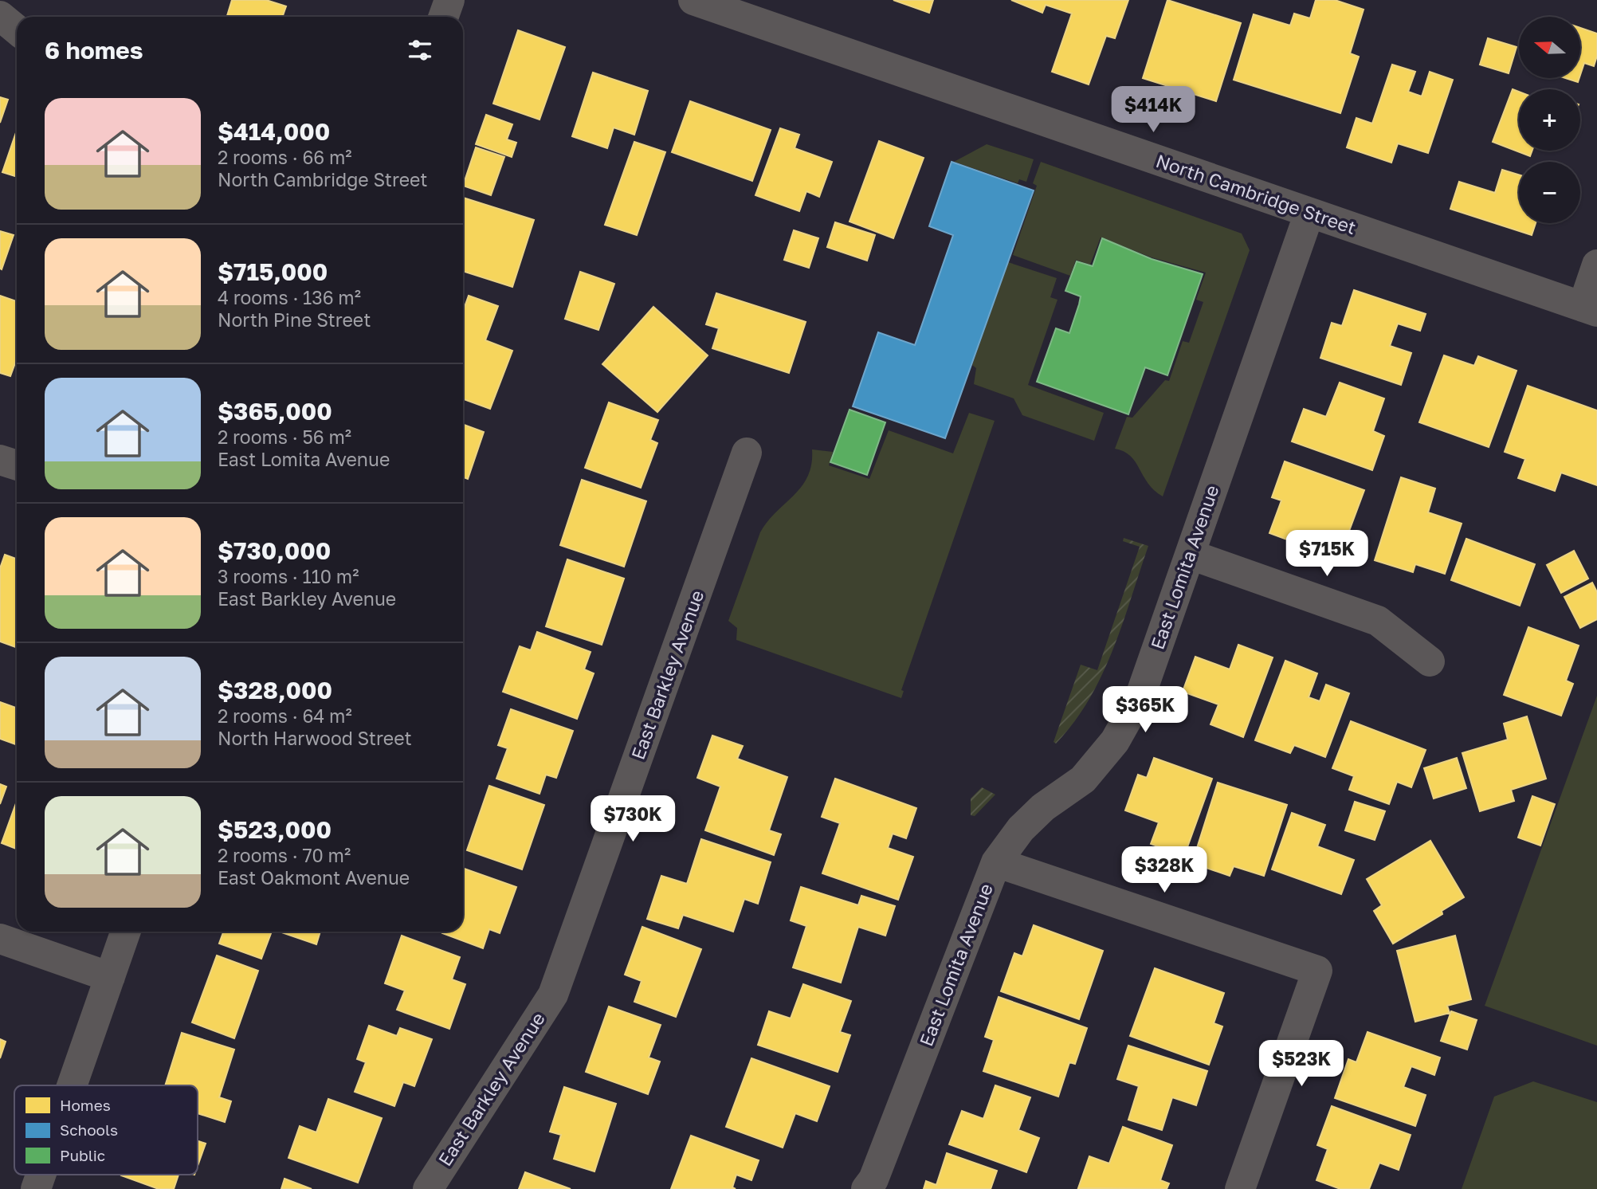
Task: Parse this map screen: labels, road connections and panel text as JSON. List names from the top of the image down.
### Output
{
  "streets": {
    "street": ["North Cambridge Street", "East Lomita Avenue", "East Barkley Avenue"]
  },
  "crossings": [
    ["North Cambridge Street", "East Lomita Avenue"]
  ],
  "legend": ["Homes", "Schools", "Public"],
  "north": "left",
  "page": {
    "map_buttons": ["+", "−"],
    "heading": "6 homes",
    "list": [
      {
        "name": "$414,000",
        "note": "2 rooms · 66 m² · North Cambridge Street"
      },
      {
        "name": "$715,000",
        "note": "4 rooms · 136 m² · North Pine Street"
      },
      {
        "name": "$365,000",
        "note": "2 rooms · 56 m² · East Lomita Avenue"
      },
      {
        "name": "$730,000",
        "note": "3 rooms · 110 m² · East Barkley Avenue"
      },
      {
        "name": "$328,000",
        "note": "2 rooms · 64 m² · North Harwood Street"
      },
      {
        "name": "$523,000",
        "note": "2 rooms · 70 m² · East Oakmont Avenue"
      }
    ],
    "price": [
      "$414K",
      "$715K",
      "$365K",
      "$730K",
      "$328K",
      "$523K"
    ]
  }
}
